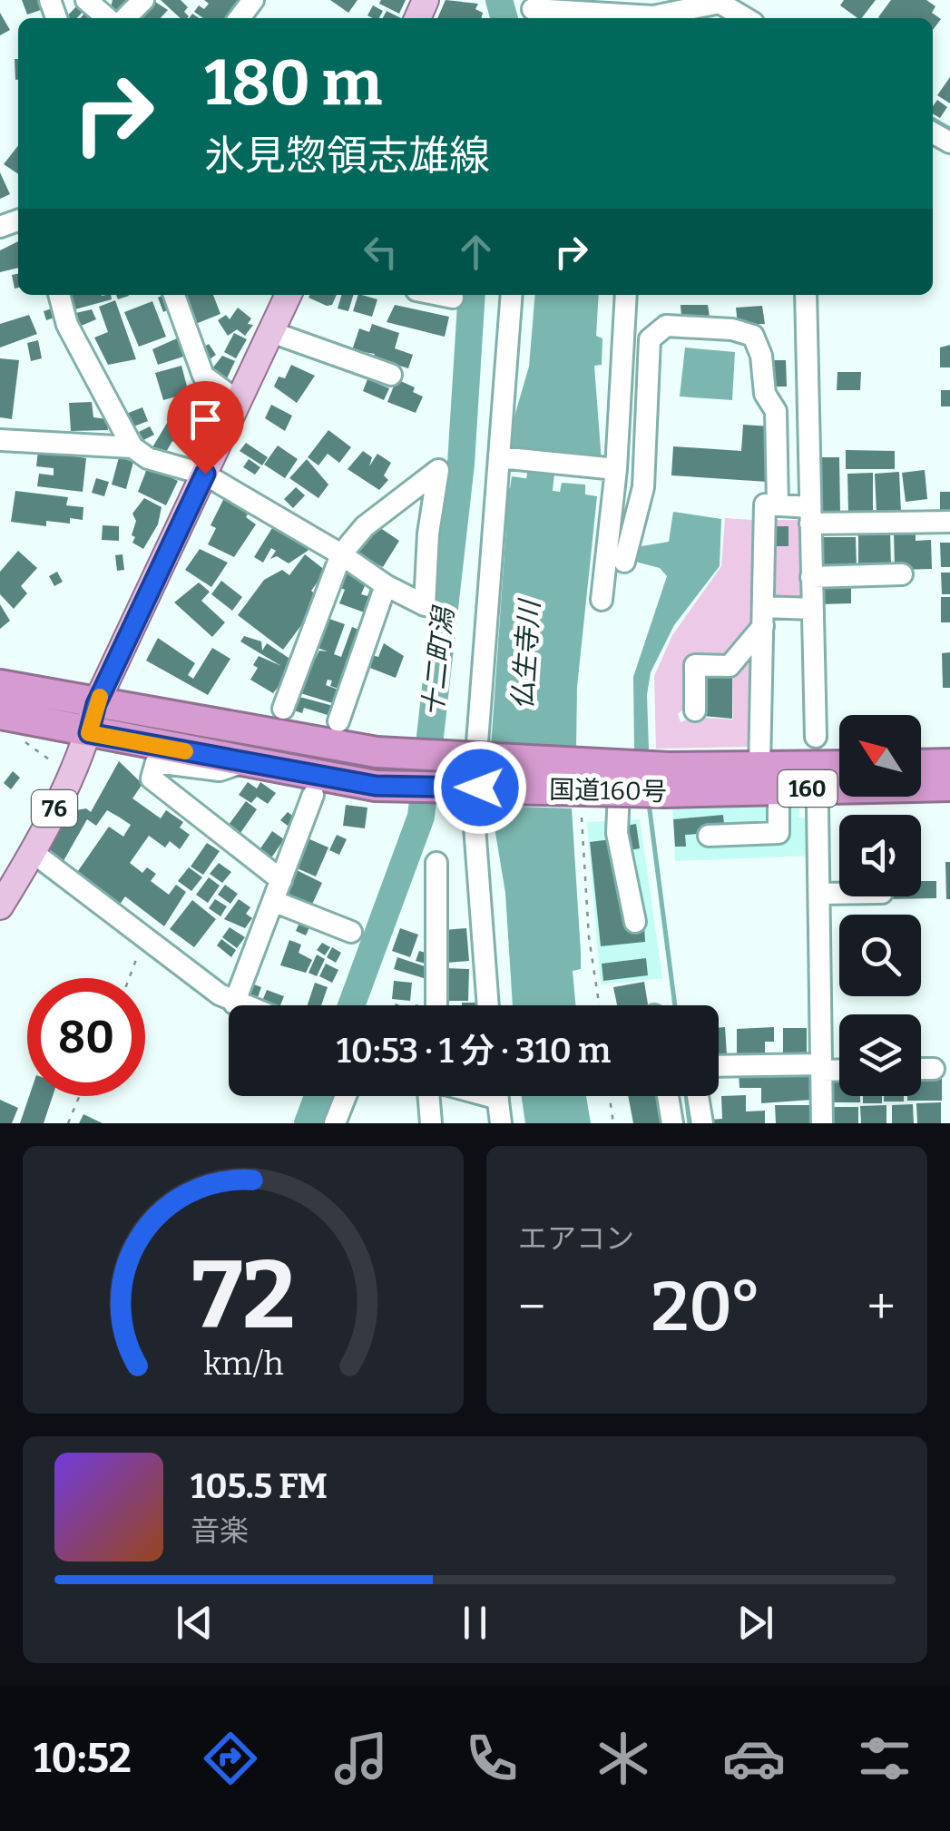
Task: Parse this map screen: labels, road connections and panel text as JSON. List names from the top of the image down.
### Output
{
  "streets": {
    "highway": ["160", "国道160号"],
    "main road": ["76"]
  },
  "crossings": [
    ["国道160号", "76"]
  ],
  "water": ["仏生寺川", "十二町潟"],
  "north": "top left",
  "page": {
    "turn": ["180 m", "氷見惣領志雄線"],
    "limit": "80",
    "trip": "10:53 · 1 分 · 310 m",
    "tile": "エアコン",
    "heat": ["−", "20°", "+"],
    "song": ["105.5 FM", "音楽"],
    "tabs": "10:52",
    "gauge": ["72", "km/h"]
  }
}
